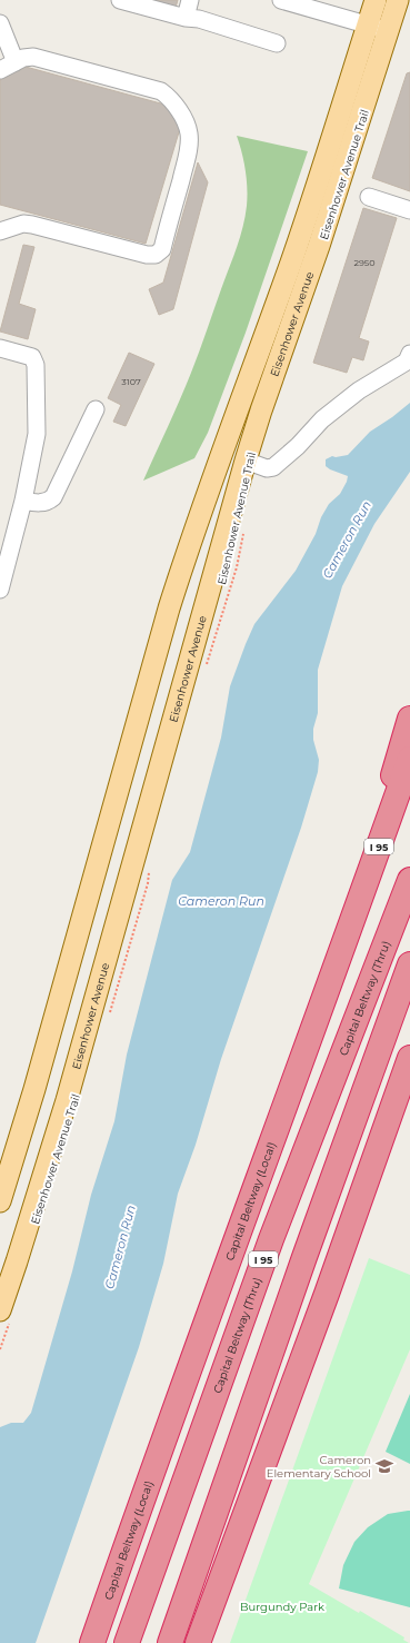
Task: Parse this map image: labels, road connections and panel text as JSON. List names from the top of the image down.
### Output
{
  "streets": {
    "highway": ["I 95", "Capital Beltway (Thru)", "Capital Beltway (Local)"],
    "main road": ["Eisenhower Avenue"],
    "path": ["Eisenhower Avenue Trail"]
  },
  "water": ["Cameron Run"],
  "parks": ["Burgundy Park"],
  "places": {
    "school or university": ["Cameron Elementary School"]
  },
  "house_numbers": ["2950", "3107"]
}
